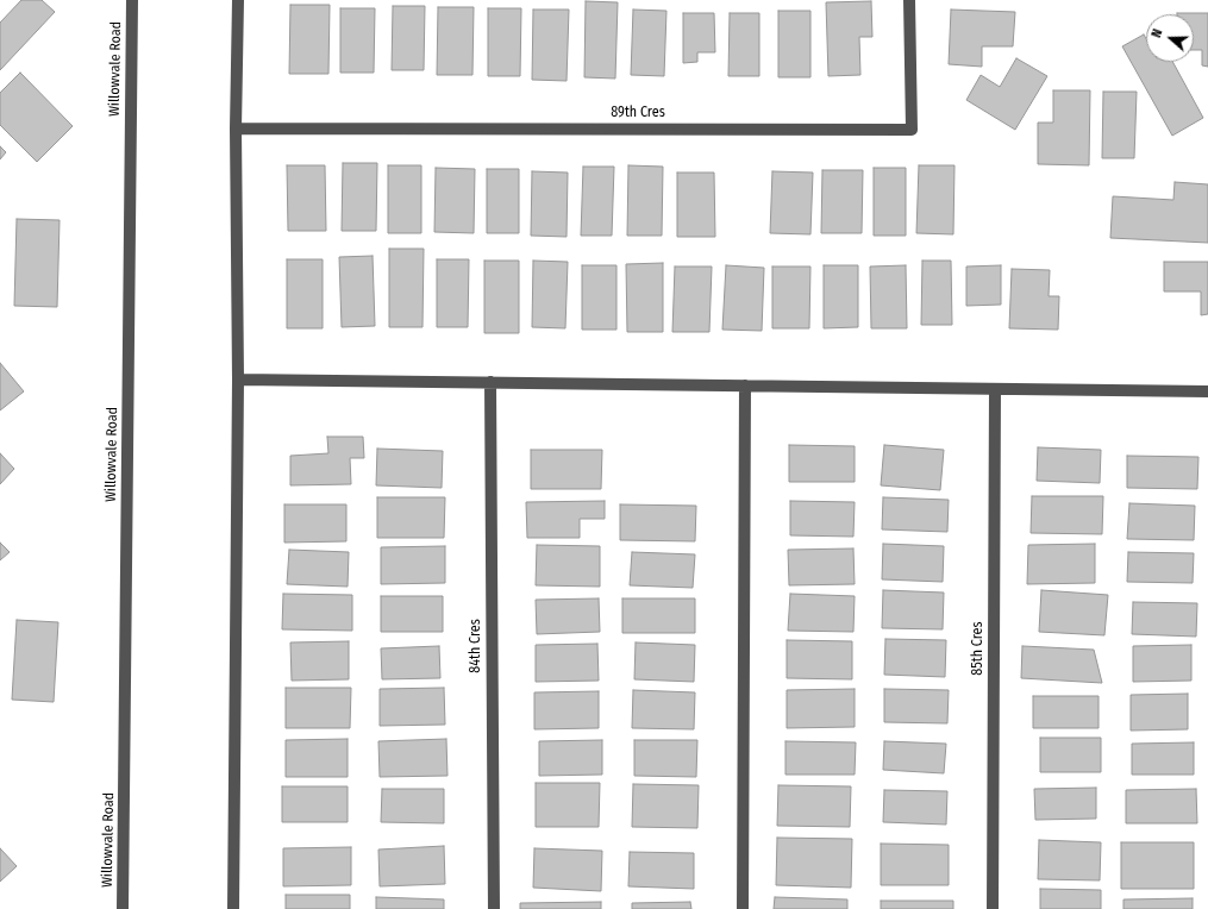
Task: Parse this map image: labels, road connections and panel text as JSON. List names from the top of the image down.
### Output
{
  "streets": {
    "street": [
      "Willowvale Road",
      "89th Cres",
      "84th Cres",
      "85th Cres"
    ]
  },
  "north": "left"
}
